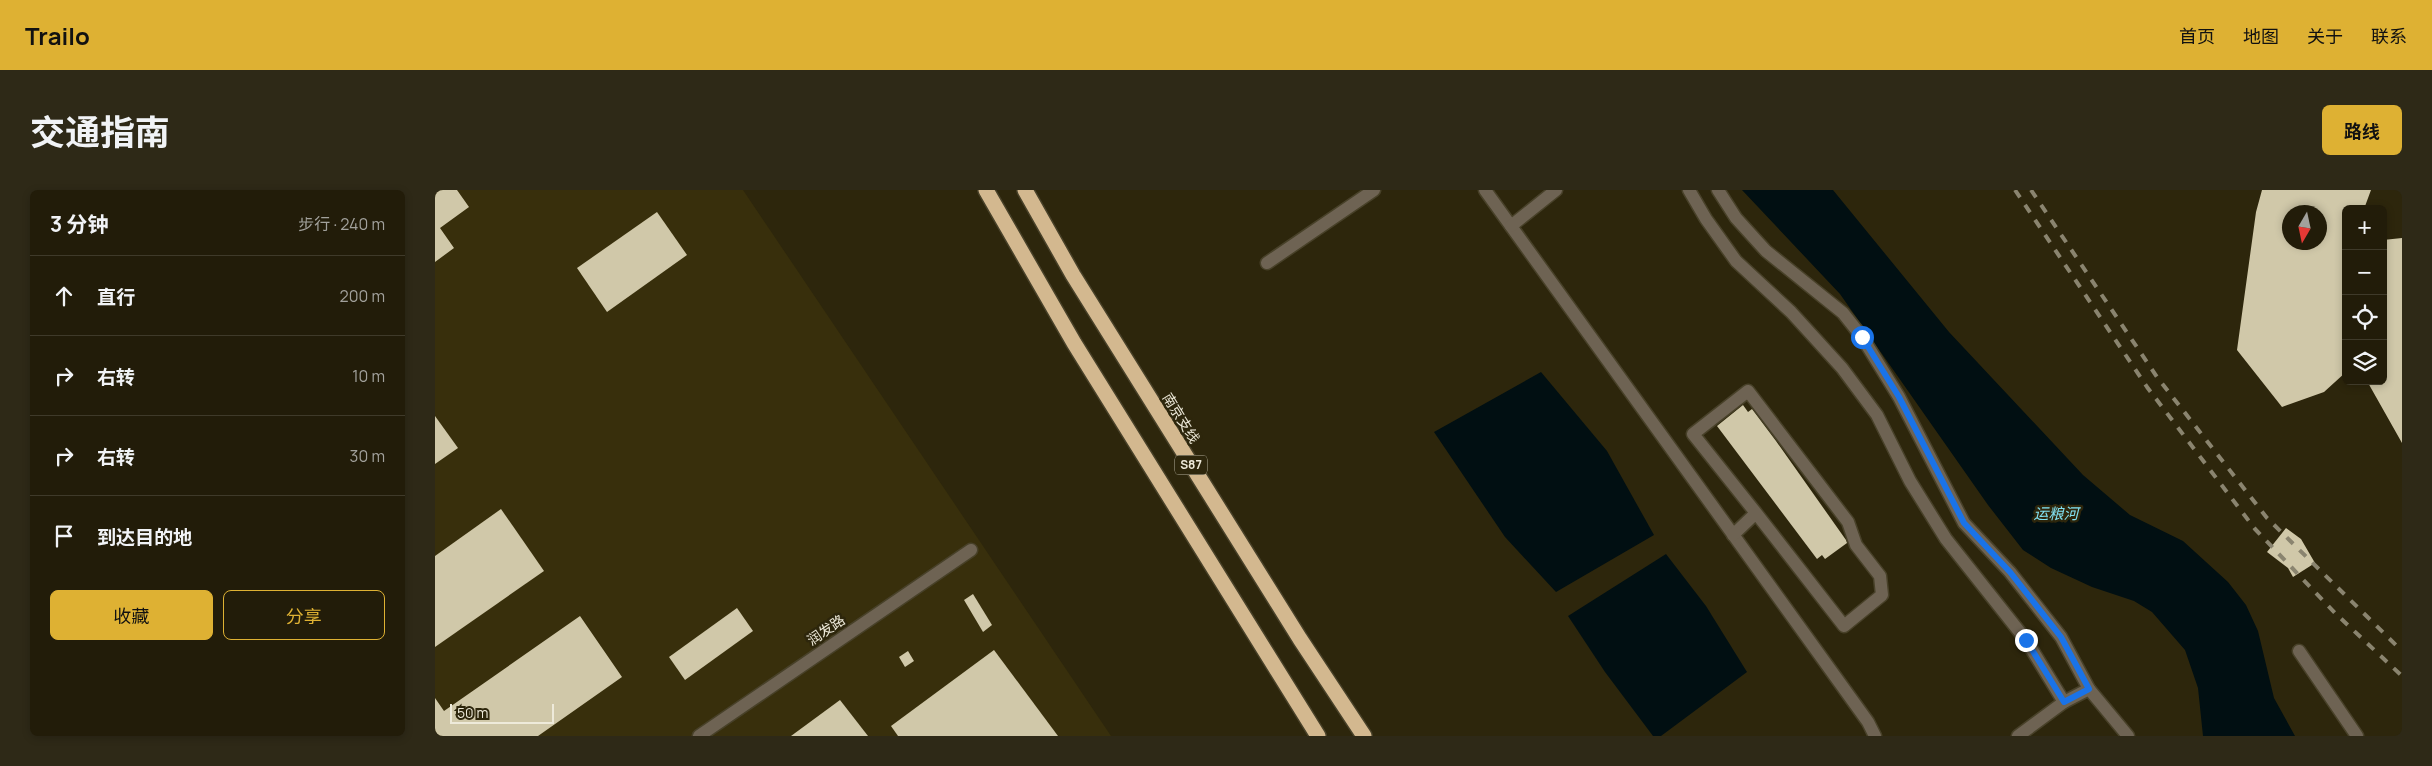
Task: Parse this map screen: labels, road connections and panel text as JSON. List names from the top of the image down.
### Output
{
  "streets": {
    "highway": ["南京支线", "S87"],
    "street": ["润发路"]
  },
  "water": ["运粮河"],
  "scale_bar": "50 m",
  "north": "bottom",
  "page": {
    "header": "Trailo",
    "nav": [
      "首页",
      "地图",
      "关于",
      "联系"
    ],
    "title": "交通指南",
    "buttons": [
      "路线",
      ["收藏", "分享"]
    ],
    "heading": ["3 分钟", "步行 · 240 m"],
    "map_buttons": ["+", "−"],
    "list": [
      ["直行", "200 m"],
      ["右转", "10 m"],
      ["右转", "30 m"],
      "到达目的地"
    ],
    "scale": "50 m"
  }
}
